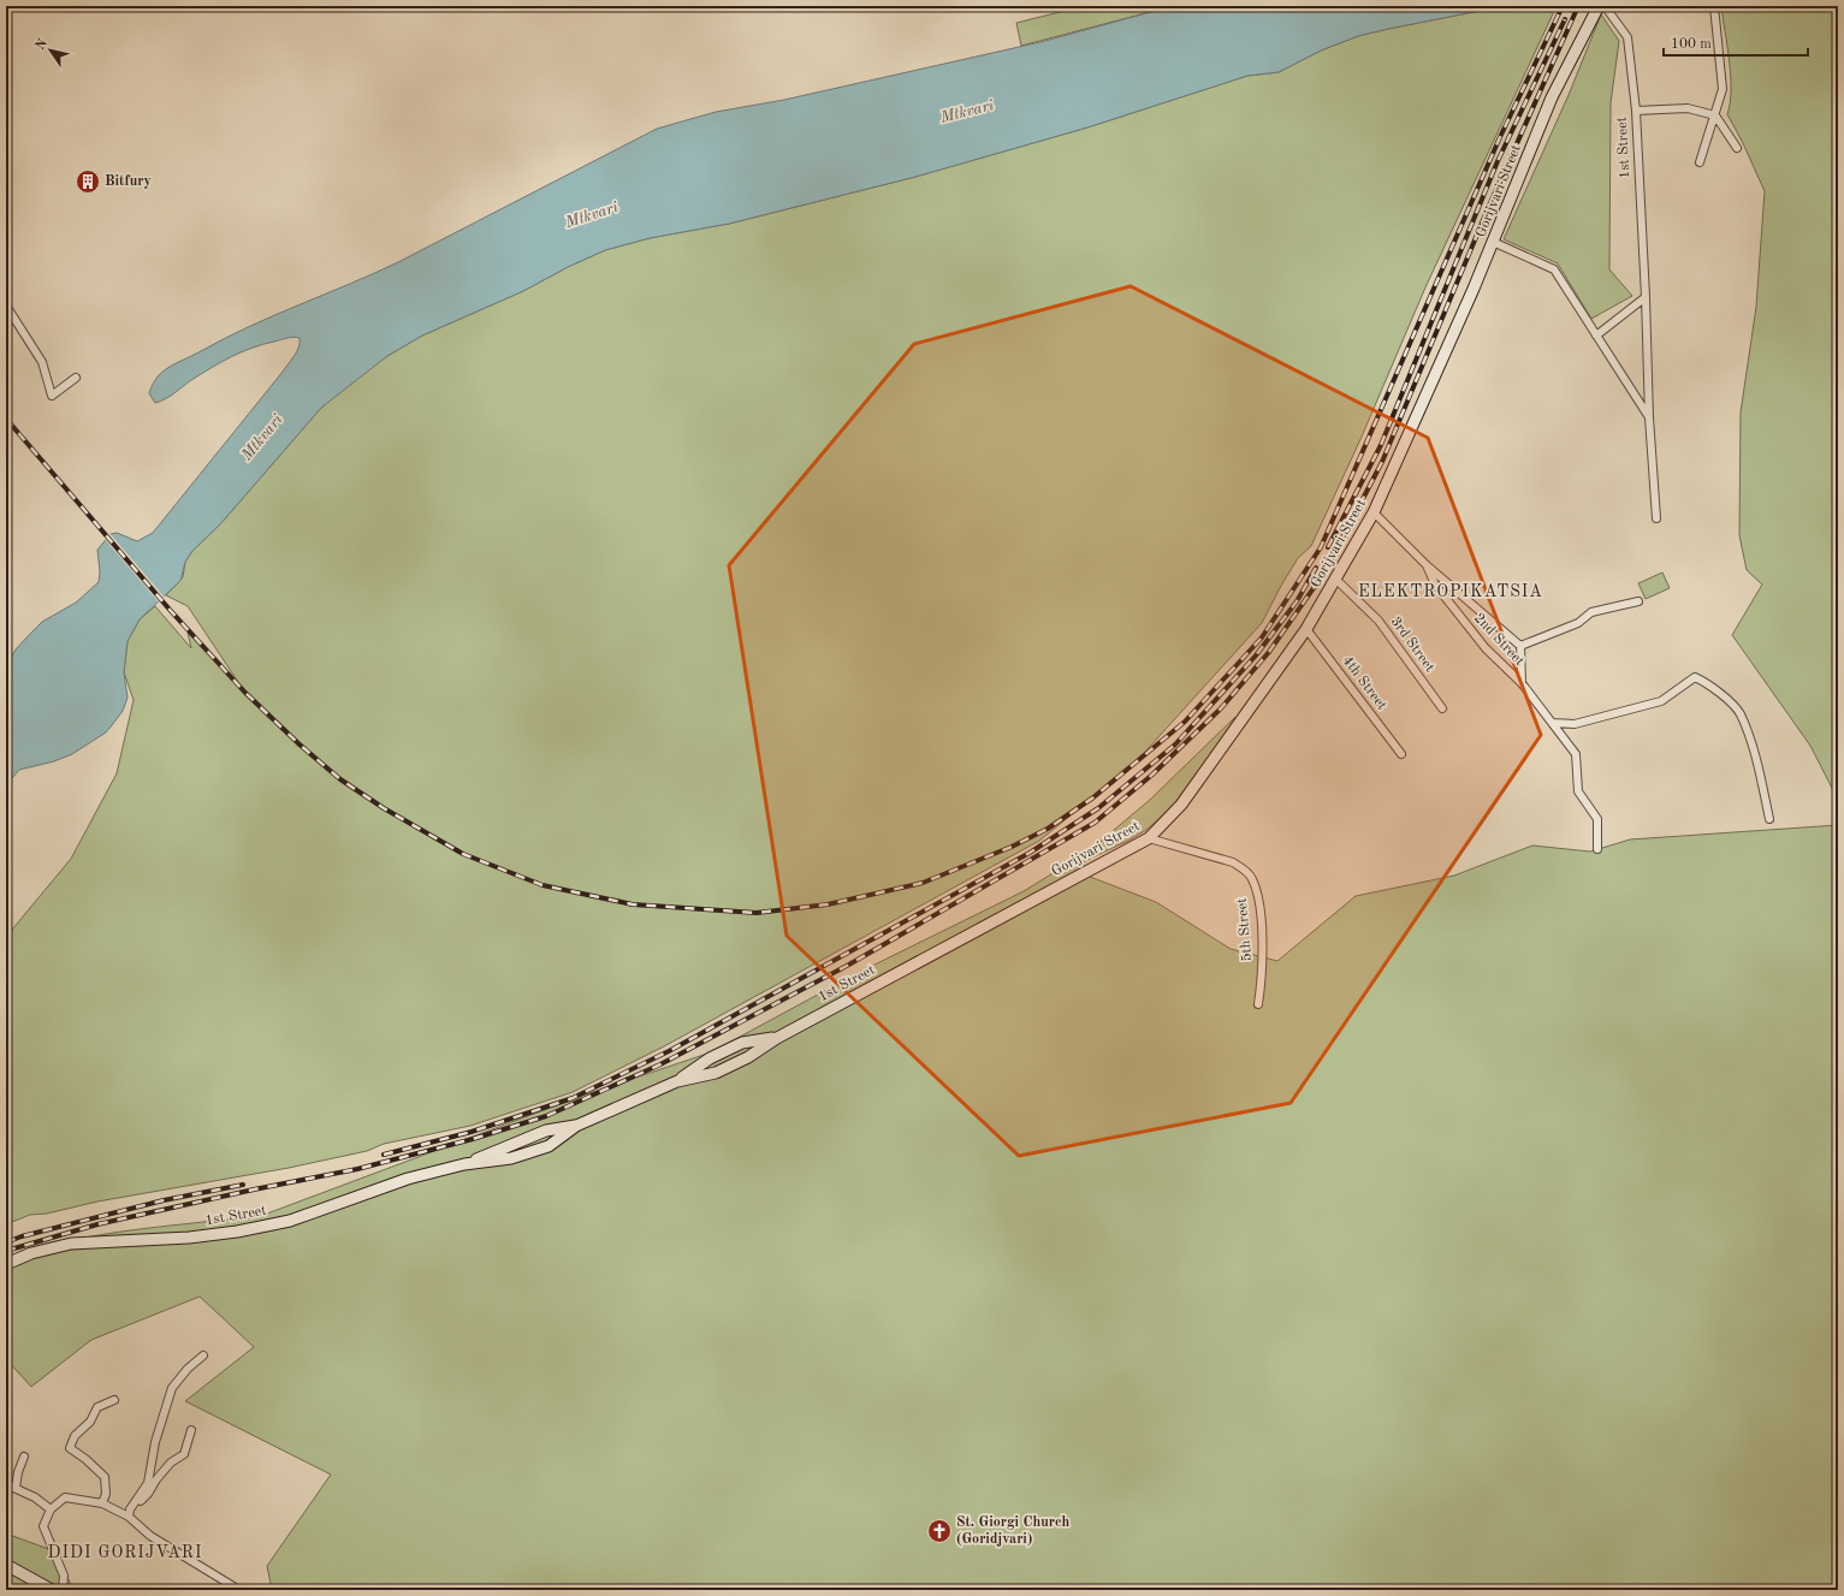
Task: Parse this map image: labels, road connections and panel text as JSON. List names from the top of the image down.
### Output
{
  "streets": {
    "main road": ["1st Street", "Gorijvari Street"],
    "street": [
      "2nd Street",
      "3rd Street",
      "4th Street",
      "5th Street"
    ]
  },
  "crossings": [
    ["1st Street", "Gorijvari Street"],
    ["Gorijvari Street", "2nd Street"],
    ["Gorijvari Street", "3rd Street"],
    ["Gorijvari Street", "4th Street"],
    ["Gorijvari Street", "5th Street"]
  ],
  "districts": ["ELEKTROPIKATSIA", "DIDI GORIJVARI"],
  "water": ["Mtkvari"],
  "places": {
    "building": ["Bitfury"],
    "church": ["St. Giorgi Church (Goridjvari)"]
  },
  "scale_bar": "100 m",
  "north": "top left"
}
